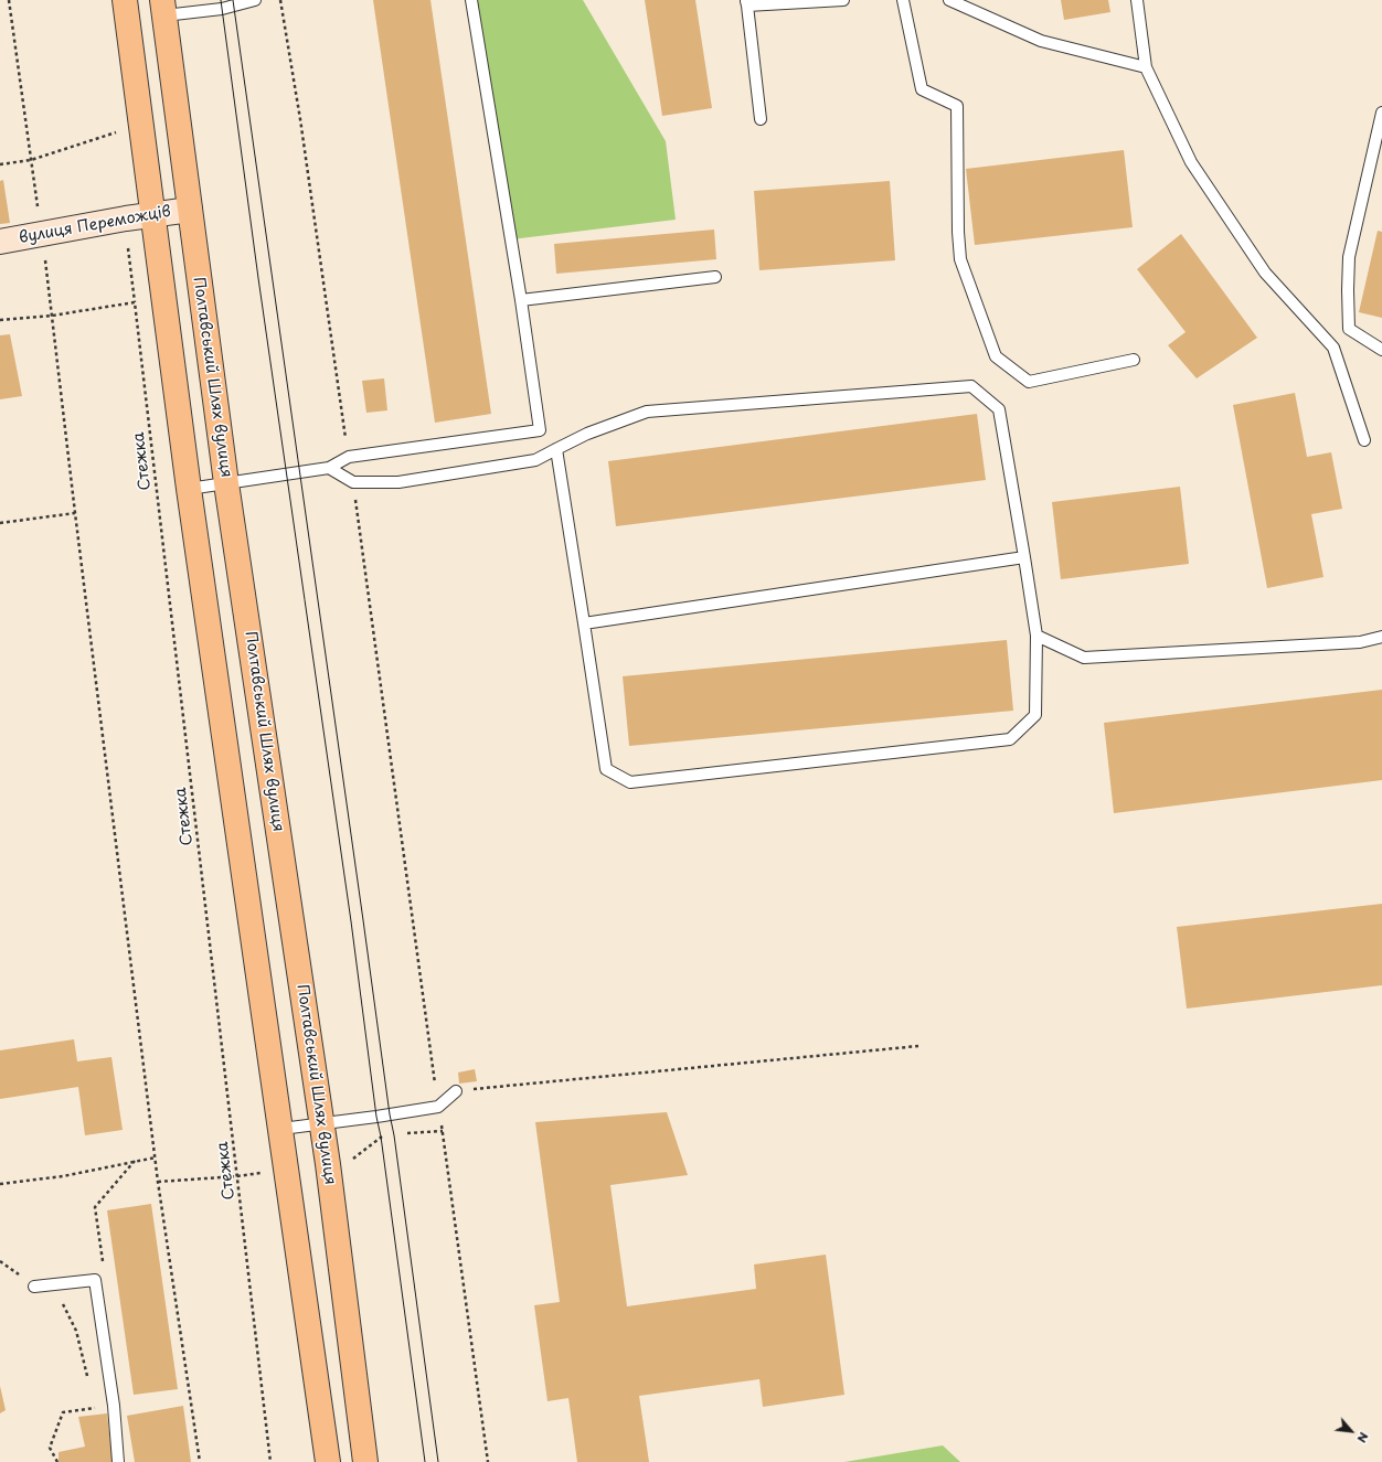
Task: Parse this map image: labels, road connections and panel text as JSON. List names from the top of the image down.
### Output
{
  "streets": {
    "main road": ["Полтавський Шлях вулиця"],
    "street": ["вулиця Переможців"],
    "path": ["Стежка"]
  },
  "crossings": [
    ["вулиця Переможців", "Полтавський Шлях вулиця"]
  ],
  "north": "bottom right"
}
